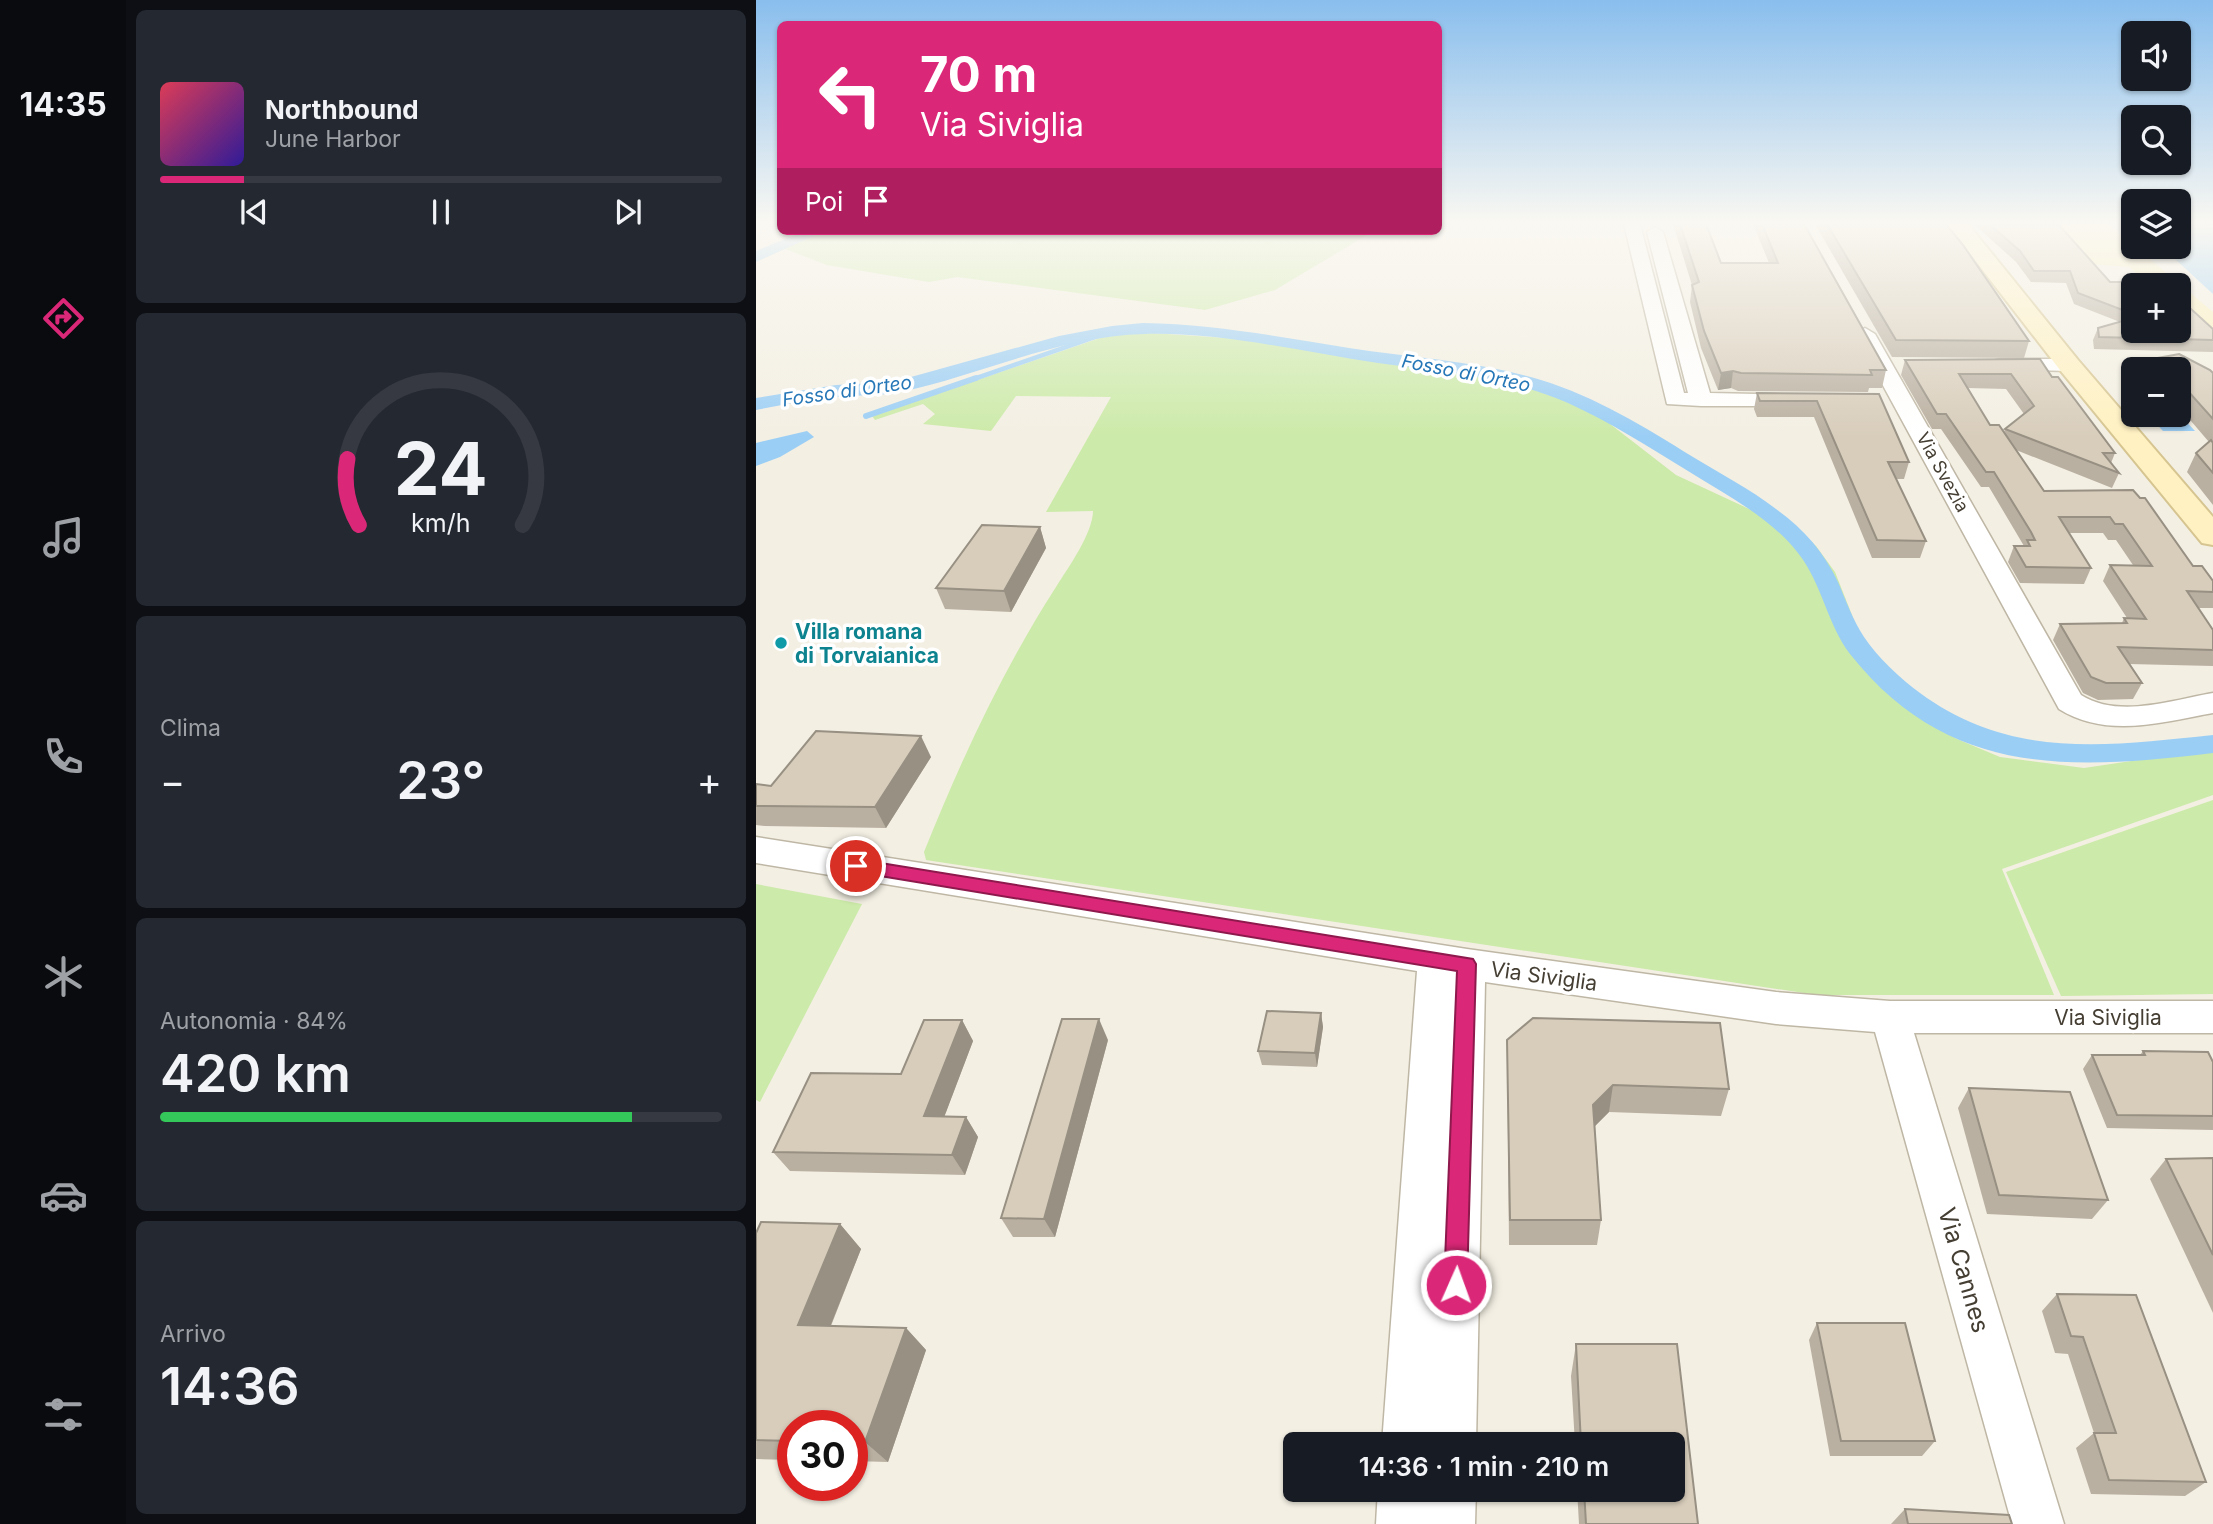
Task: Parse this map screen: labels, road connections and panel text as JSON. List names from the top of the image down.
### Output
{
  "streets": {
    "street": ["Via Svezia", "Via Siviglia", "Via Cannes"]
  },
  "crossings": [
    ["Via Siviglia", "Via Cannes"]
  ],
  "water": ["Fosso di Orteo"],
  "places": ["Villa romana di Torvaianica"],
  "page": {
    "tabs": "14:35",
    "map_buttons": ["+", "−"],
    "turn": ["70 m", "Via Siviglia"],
    "song": ["Northbound", "June Harbor"],
    "then": "Poi",
    "tile": [
      "Clima",
      ["Autonomia · 84%", "420 km"],
      ["Arrivo", "14:36"]
    ],
    "heat": ["−", "23°", "+"],
    "limit": "30",
    "trip": "14:36 · 1 min · 210 m",
    "gauge": ["24", "km/h"]
  }
}
